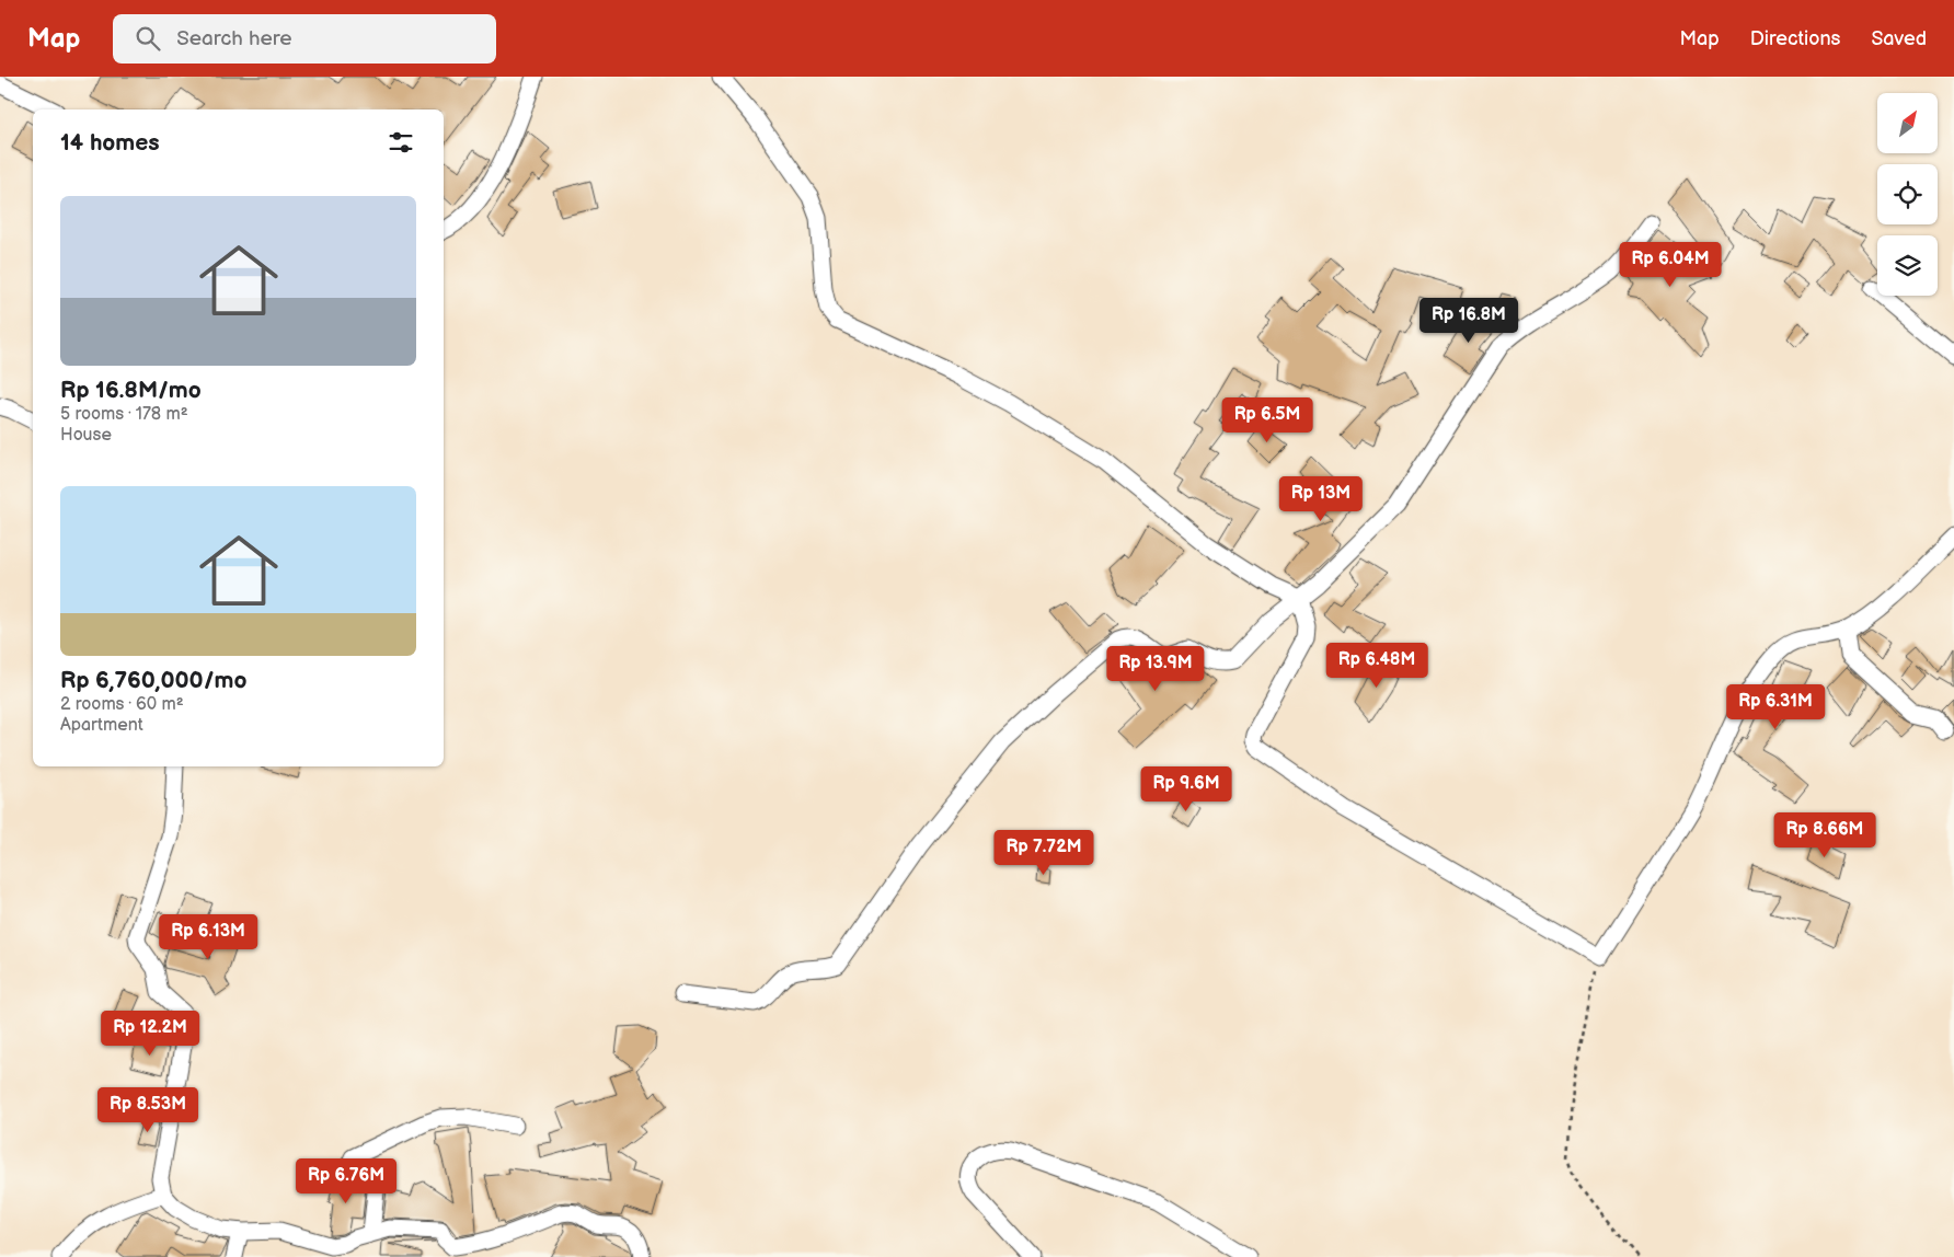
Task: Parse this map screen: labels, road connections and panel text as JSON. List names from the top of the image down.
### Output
{
  "north": "top right",
  "page": {
    "header": "Map",
    "search": "Search here",
    "nav": ["Map", "Directions", "Saved"],
    "heading": "14 homes",
    "list": [
      {
        "name": "Rp 16.8M/mo",
        "note": "5 rooms · 178 m² · House"
      },
      {
        "name": "Rp 6,760,000/mo",
        "note": "2 rooms · 60 m² · Apartment"
      }
    ],
    "price": [
      "Rp 6.04M",
      "Rp 16.8M",
      "Rp 6.5M",
      "Rp 13M",
      "Rp 6.48M",
      "Rp 13.9M",
      "Rp 6.31M",
      "Rp 9.6M",
      "Rp 8.66M",
      "Rp 7.72M",
      "Rp 6.13M",
      "Rp 12.2M",
      "Rp 8.53M",
      "Rp 6.76M"
    ]
  }
}
